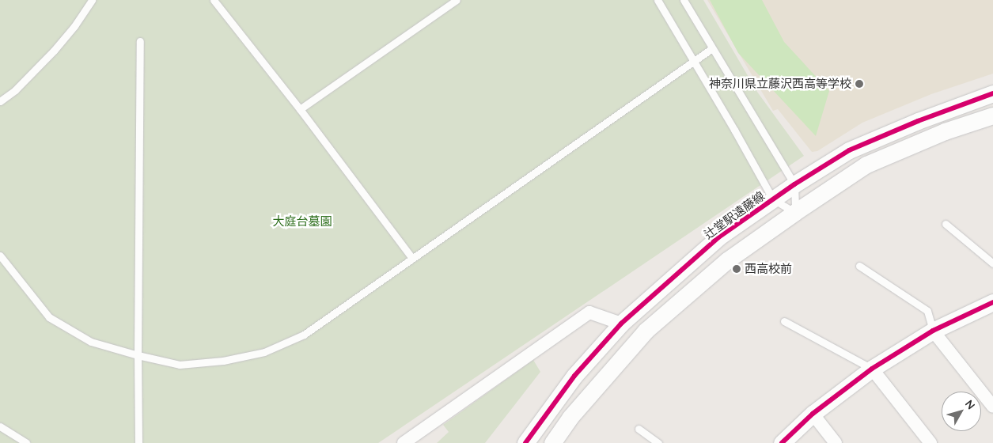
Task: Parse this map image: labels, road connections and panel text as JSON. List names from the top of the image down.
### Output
{
  "streets": {
    "street": ["辻堂駅遠藤線"]
  },
  "parks": ["大庭台墓園"],
  "places": ["神奈川県立藤沢西高等学校", "西高校前"],
  "north": "top right"
}
